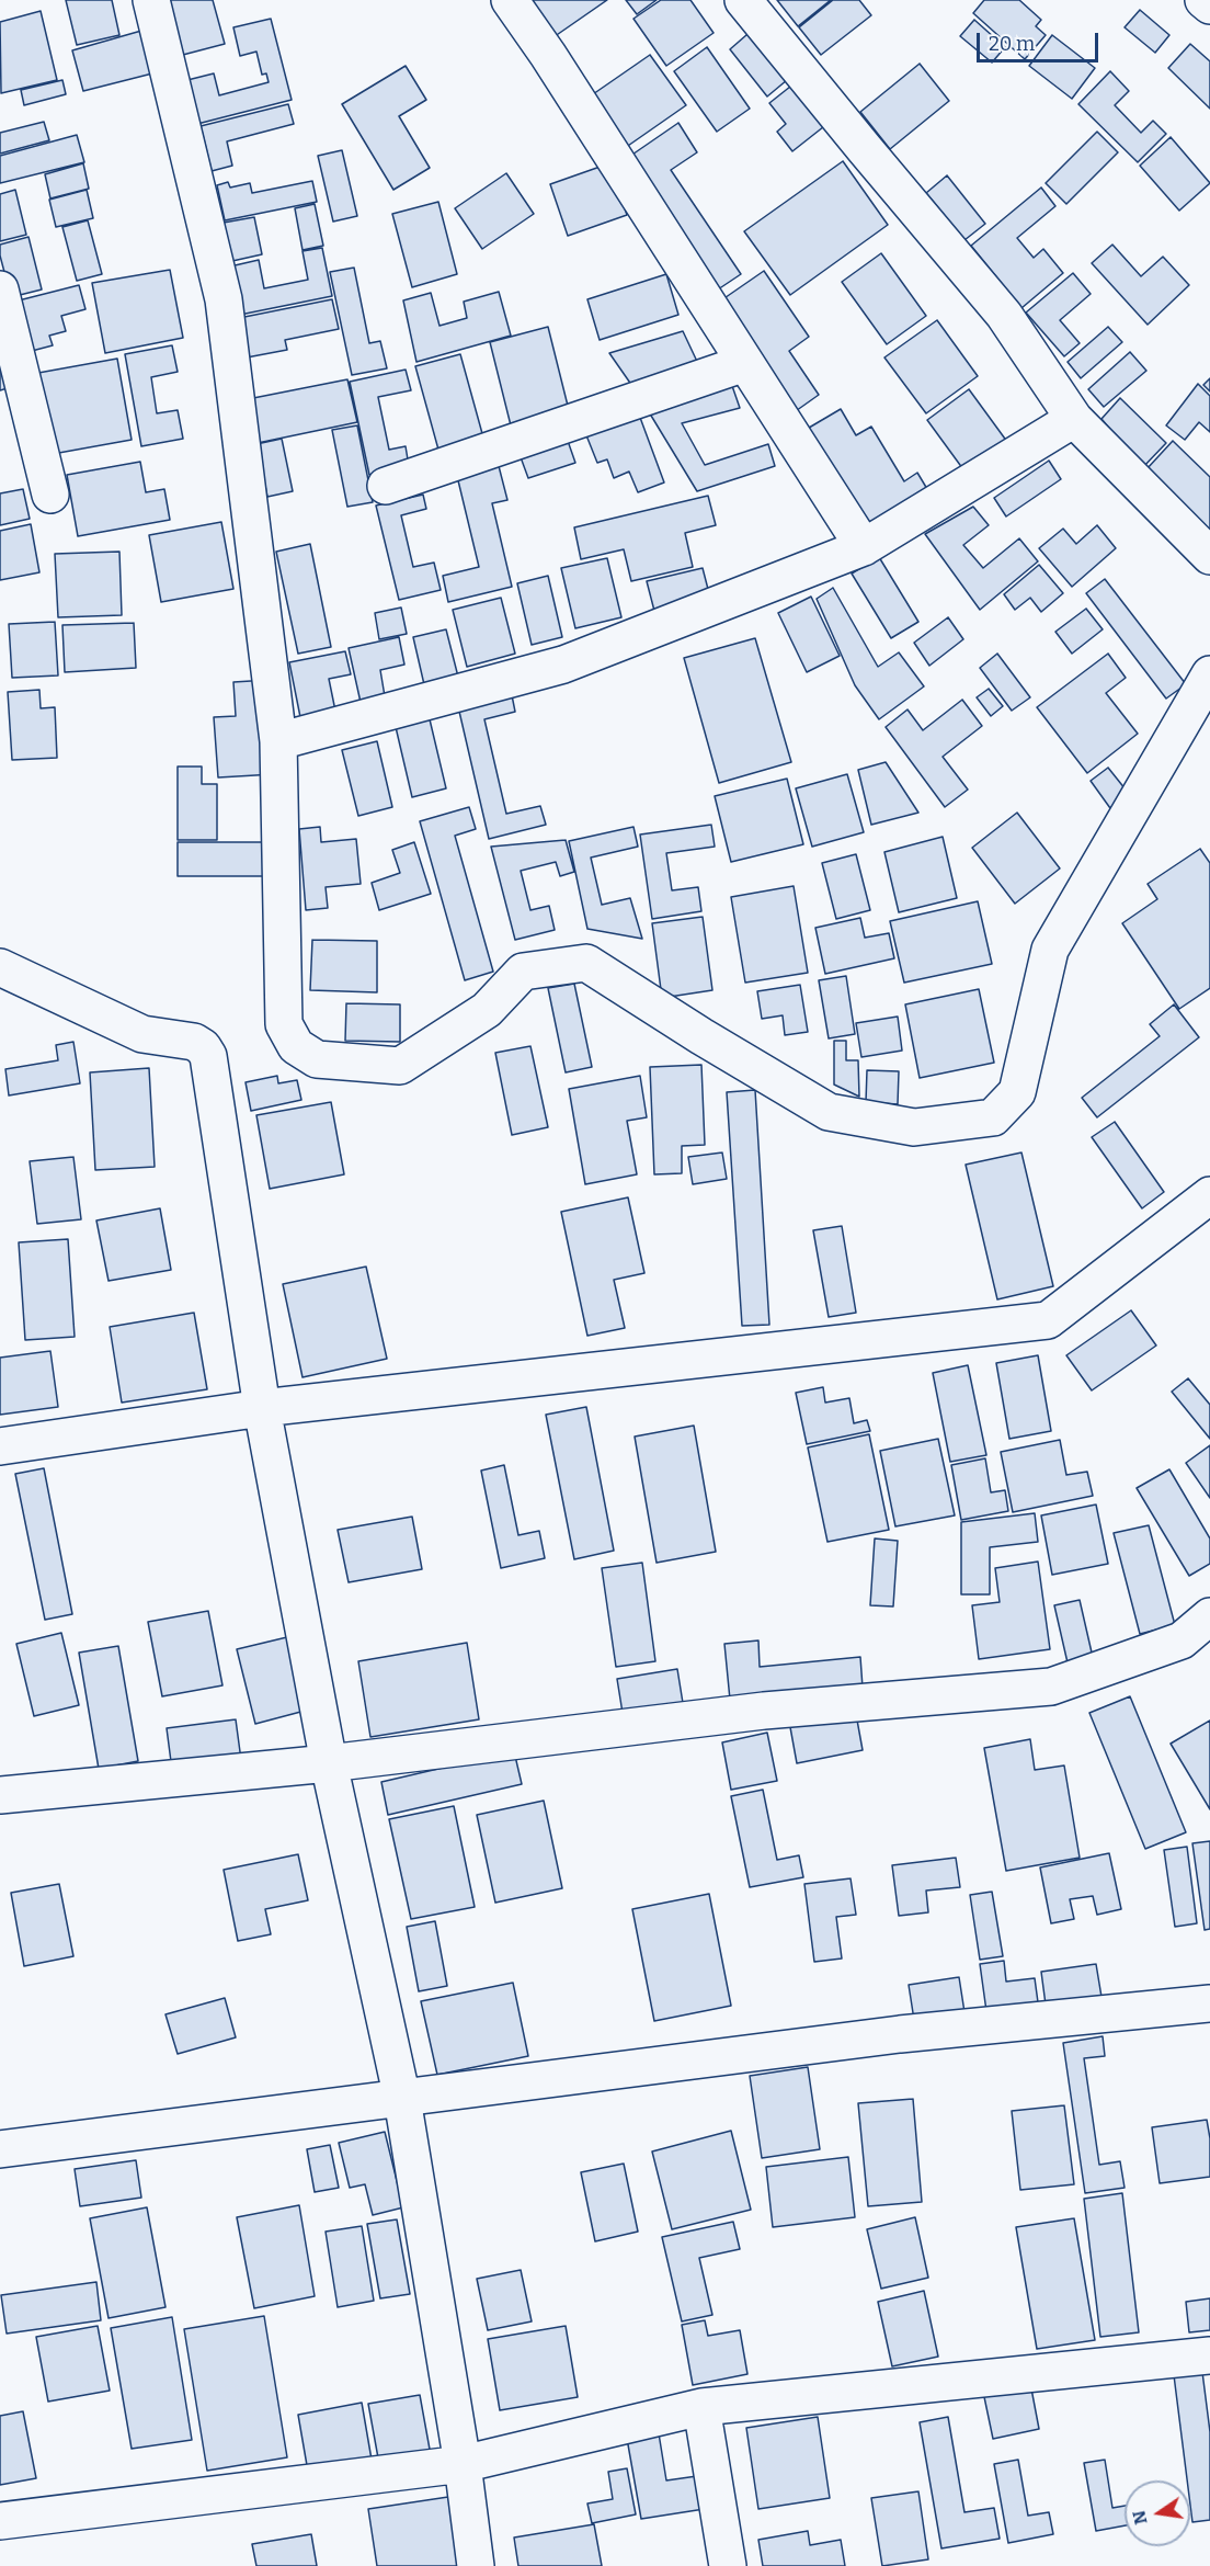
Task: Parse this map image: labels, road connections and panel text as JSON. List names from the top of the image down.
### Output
{
  "scale_bar": "20 m",
  "north": "left"
}
